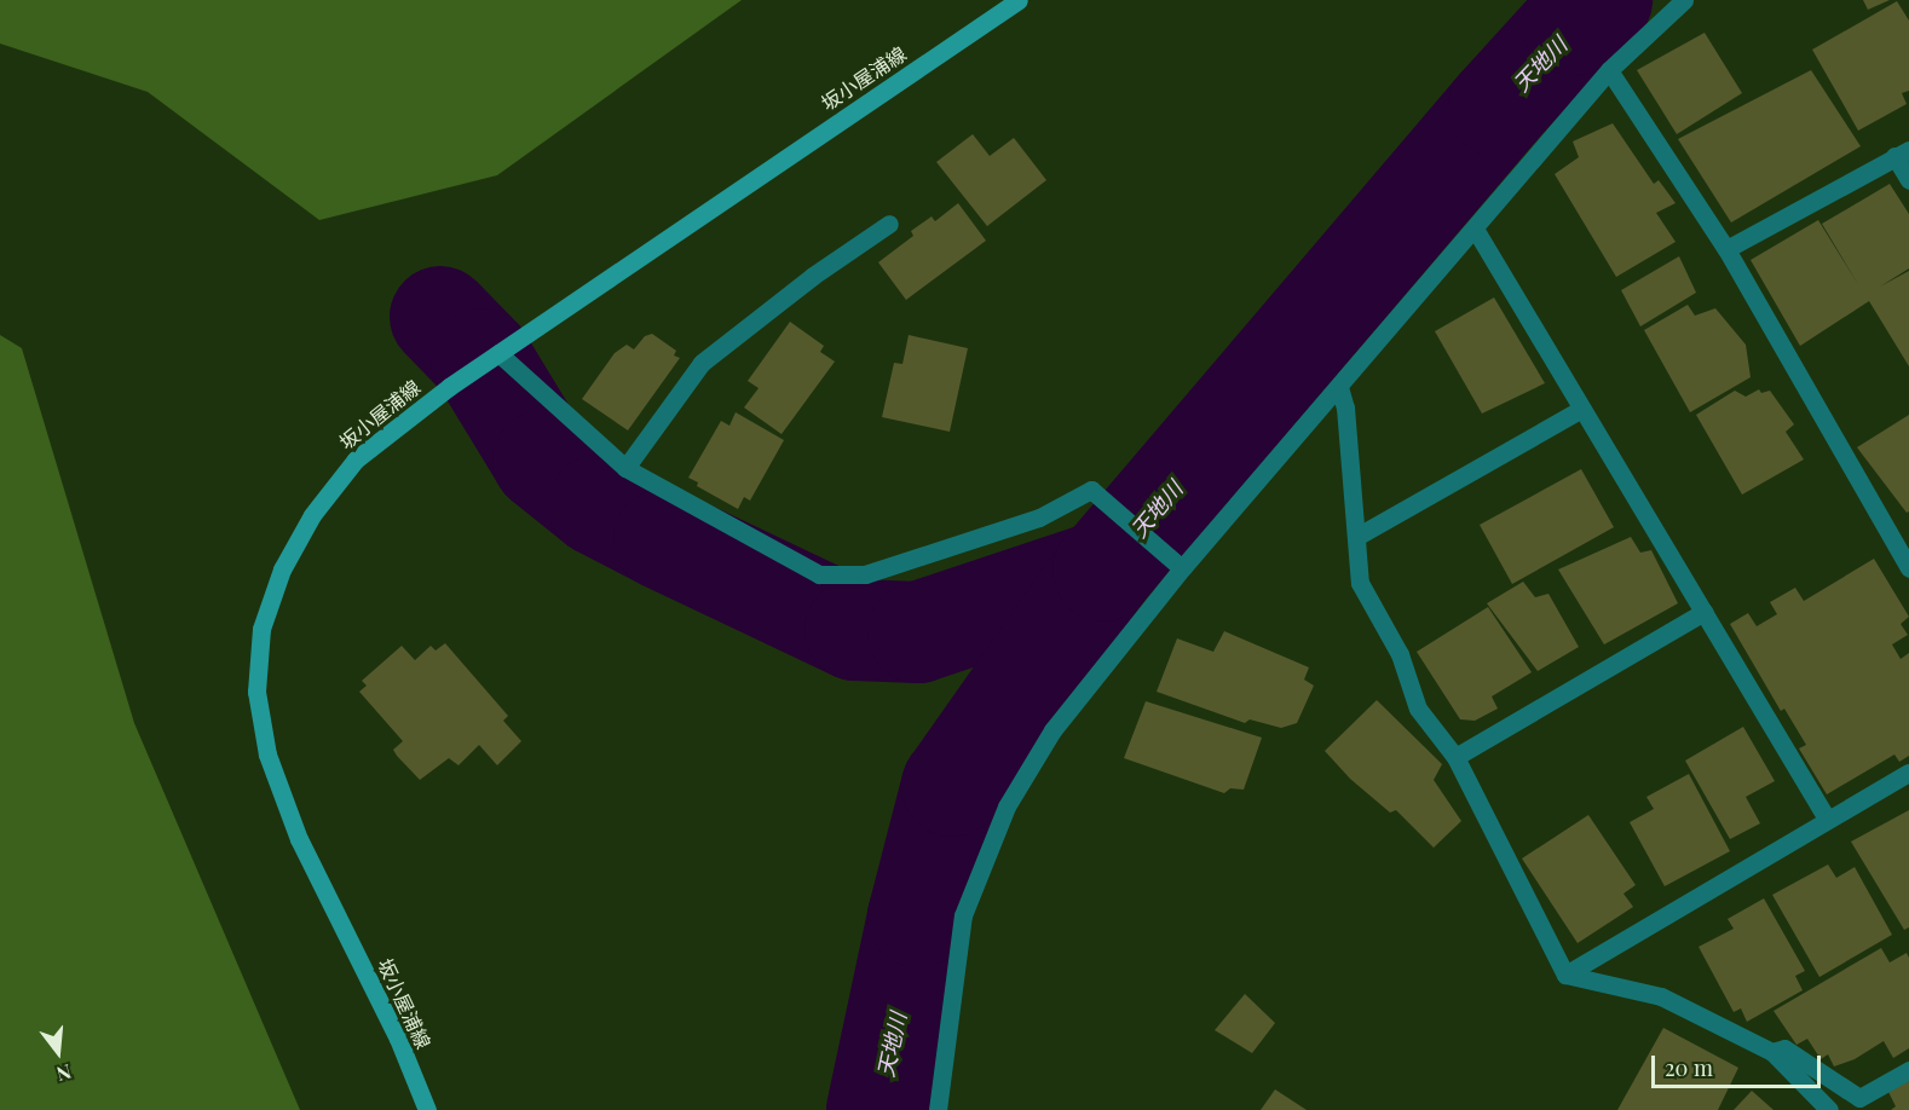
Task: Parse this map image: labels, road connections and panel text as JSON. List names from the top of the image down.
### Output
{
  "streets": {
    "main road": ["坂小屋浦線"]
  },
  "water": ["天地川"],
  "scale_bar": "20 m",
  "north": "bottom"
}
